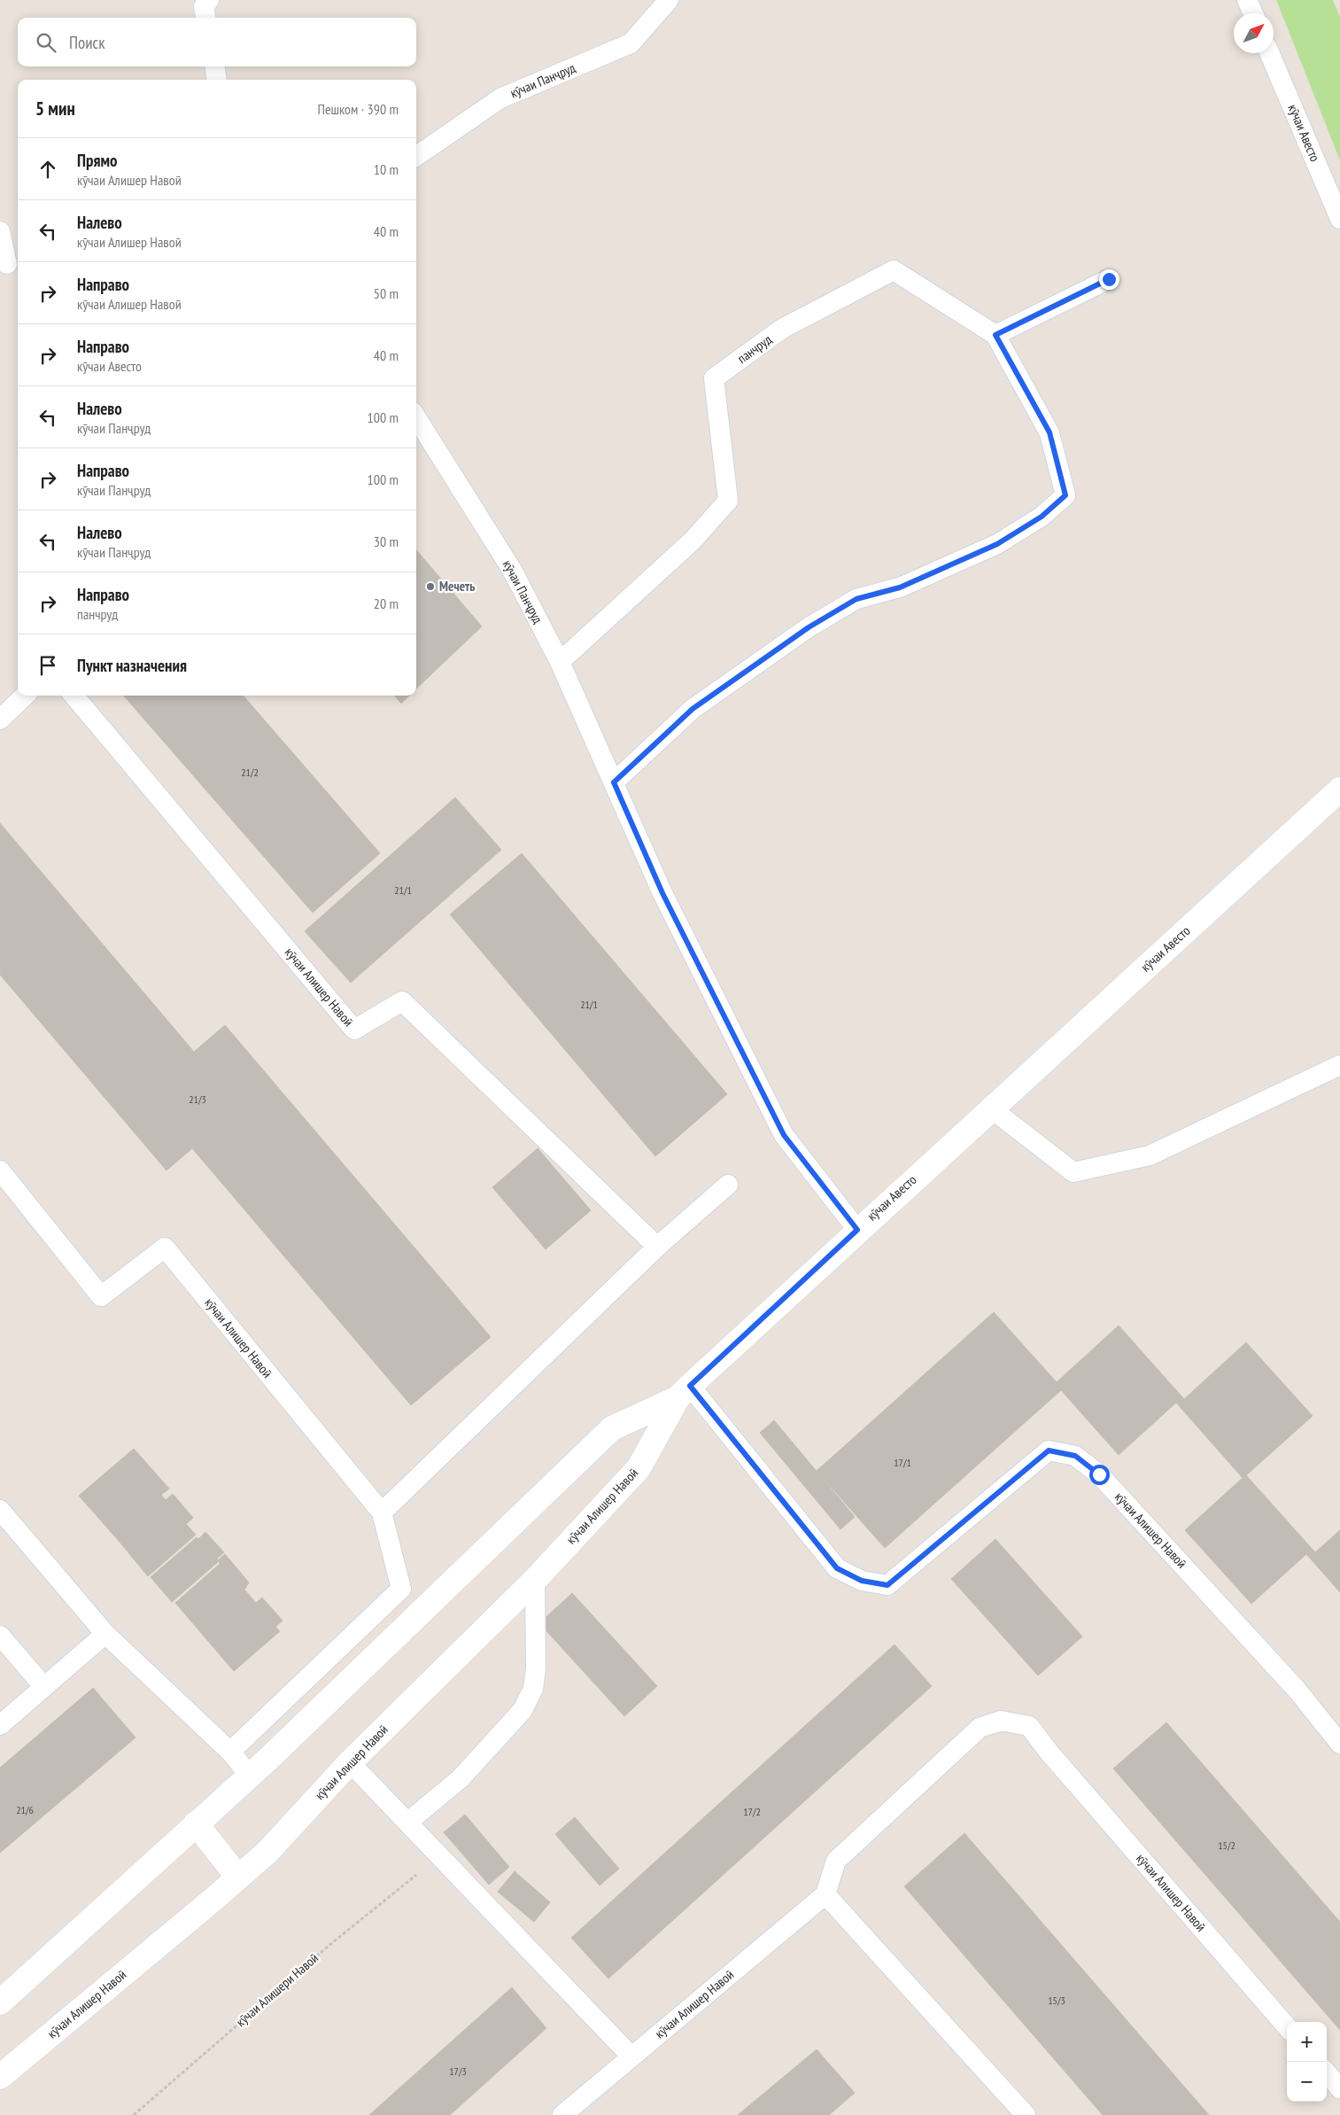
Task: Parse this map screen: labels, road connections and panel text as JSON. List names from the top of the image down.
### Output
{
  "streets": {
    "street": ["кӯчаи Авесто", "кӯчаи Алишер Навоӣ"],
    "lane": ["кӯчаи Панҷруд", "панчруд"],
    "path": ["кӯчаи Алишери Навоӣ"]
  },
  "crossings": [
    ["кӯчаи Панҷруд", "кӯчаи Авесто"],
    ["кӯчаи Панҷруд", "панчруд"],
    ["кӯчаи Авесто", "кӯчаи Алишер Навоӣ"]
  ],
  "places": ["Мечеть"],
  "house_numbers": [
    "21/2",
    "21/1",
    "21/1",
    "21/3",
    "17/1",
    "21/6",
    "17/2",
    "15/2",
    "15/3",
    "17/3"
  ],
  "north": "top right",
  "page": {
    "search": "Поиск",
    "heading": ["5 мин", "Пешком · 390 m"],
    "list": [
      ["Прямо", "кӯчаи Алишер Навоӣ", "10 m"],
      ["Налево", "кӯчаи Алишер Навоӣ", "40 m"],
      ["Направо", "кӯчаи Алишер Навоӣ", "50 m"],
      ["Направо", "кӯчаи Авесто", "40 m"],
      ["Налево", "кӯчаи Панҷруд", "100 m"],
      ["Направо", "кӯчаи Панҷруд", "100 m"],
      ["Налево", "кӯчаи Панҷруд", "30 m"],
      ["Направо", "панчруд", "20 m"],
      "Пункт назначения"
    ],
    "map_buttons": ["+", "−"]
  }
}
